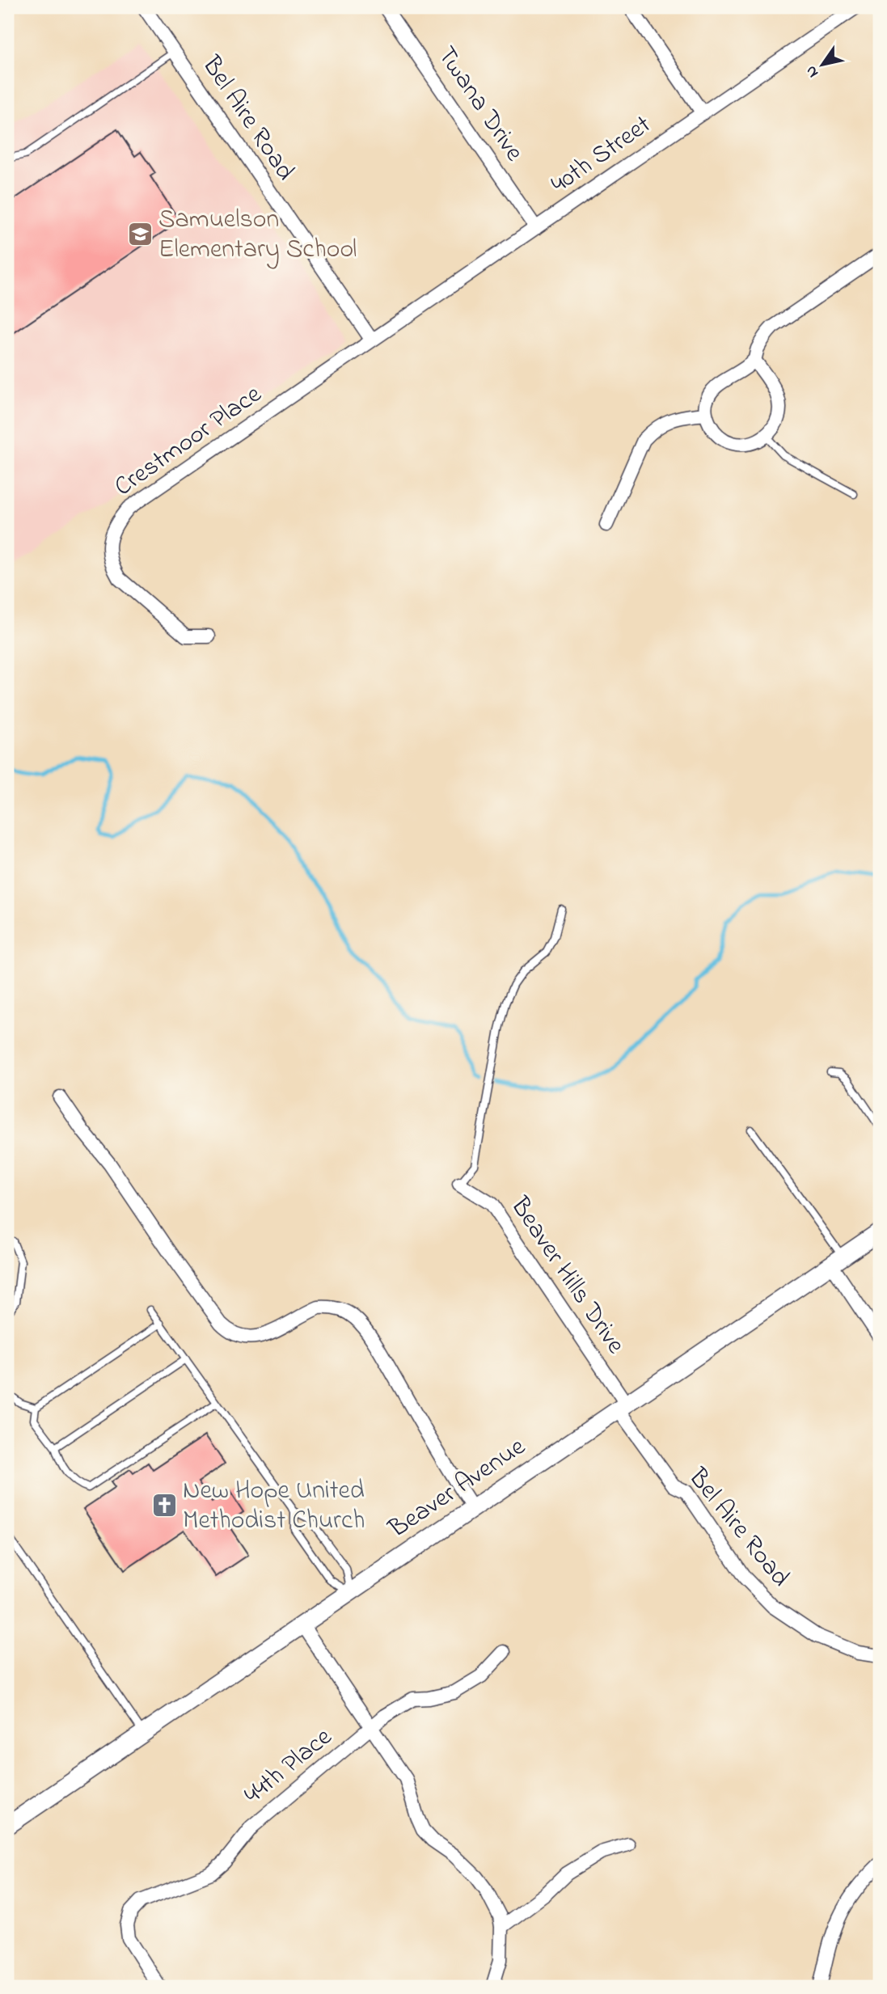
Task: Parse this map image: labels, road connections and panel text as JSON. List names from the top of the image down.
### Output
{
  "streets": {
    "main road": ["Beaver Avenue"],
    "street": [
      "Twana Drive",
      "Bel Aire Road",
      "40th Street",
      "Crestmoor Place",
      "Beaver Hills Drive",
      "44th Place"
    ]
  },
  "crossings": [
    ["Twana Drive", "40th Street"],
    ["Bel Aire Road", "40th Street"],
    ["Bel Aire Road", "Crestmoor Place"],
    ["Bel Aire Road", "Beaver Hills Drive"],
    ["Bel Aire Road", "Beaver Avenue"],
    ["40th Street", "Crestmoor Place"],
    ["Beaver Hills Drive", "Beaver Avenue"]
  ],
  "places": {
    "school or university": ["Samuelson Elementary School"],
    "church": ["New Hope United Methodist Church"]
  },
  "north": "bottom left"
}
